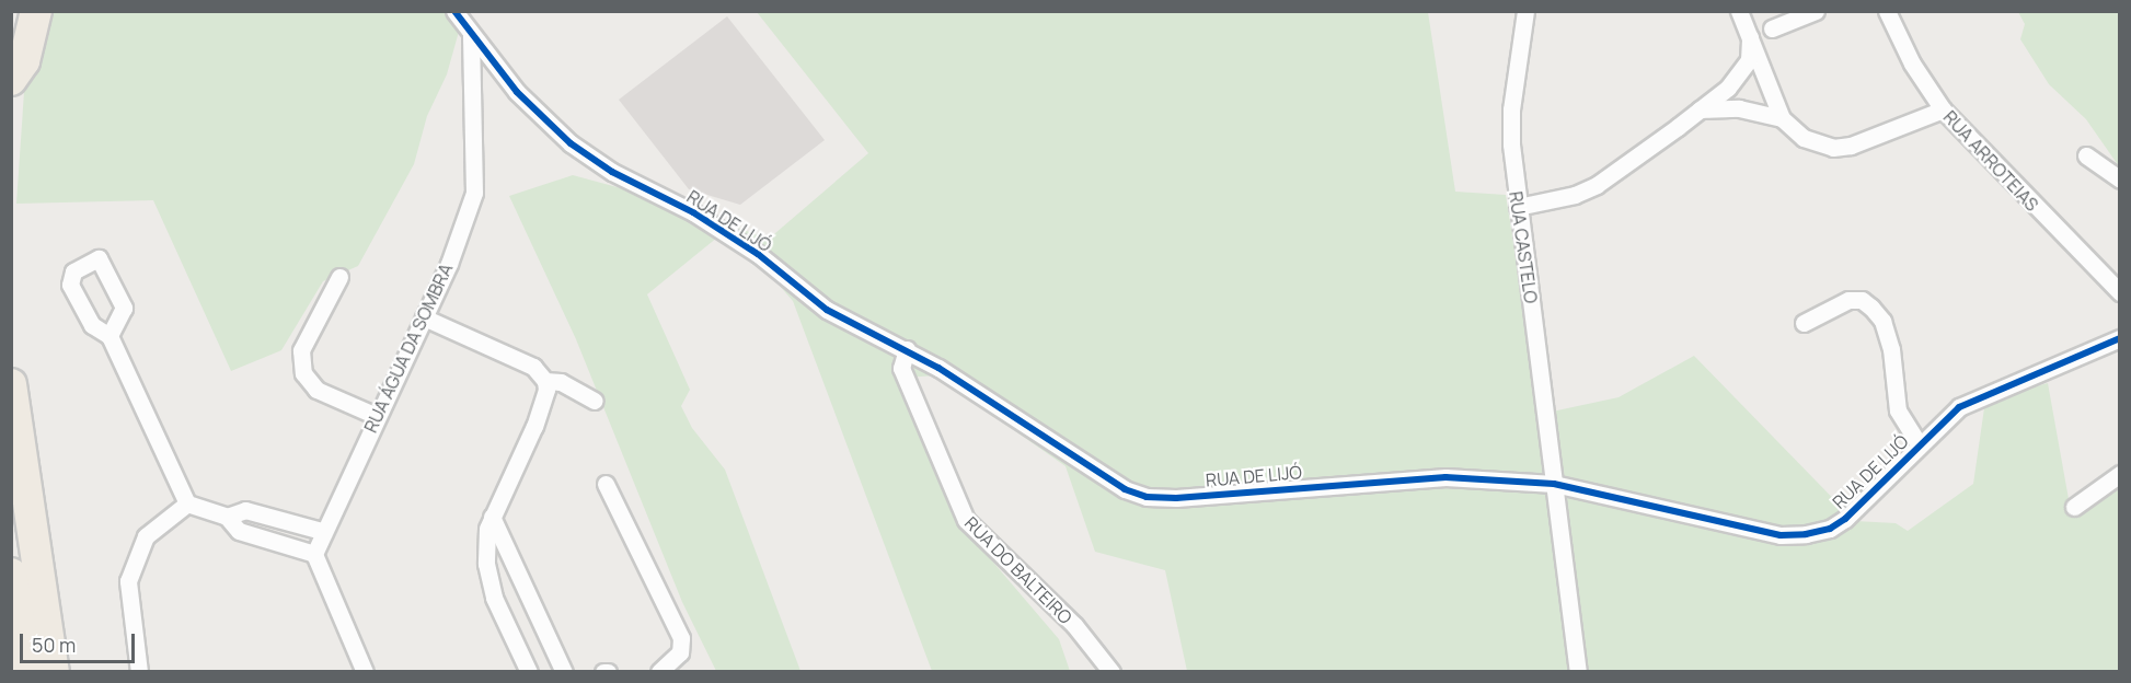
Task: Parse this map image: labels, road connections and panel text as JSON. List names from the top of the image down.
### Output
{
  "streets": {
    "street": [
      "RUA ARROTEIAS",
      "RUA DE LIJÓ",
      "RUA CASTELO",
      "RUA ÁGUA DA SOMBRA",
      "RUA DO BALTEIRO"
    ]
  },
  "crossings": [
    ["RUA DE LIJÓ", "RUA CASTELO"],
    ["RUA DE LIJÓ", "RUA ÁGUA DA SOMBRA"],
    ["RUA DE LIJÓ", "RUA DO BALTEIRO"]
  ],
  "scale_bar": "50 m"
}
